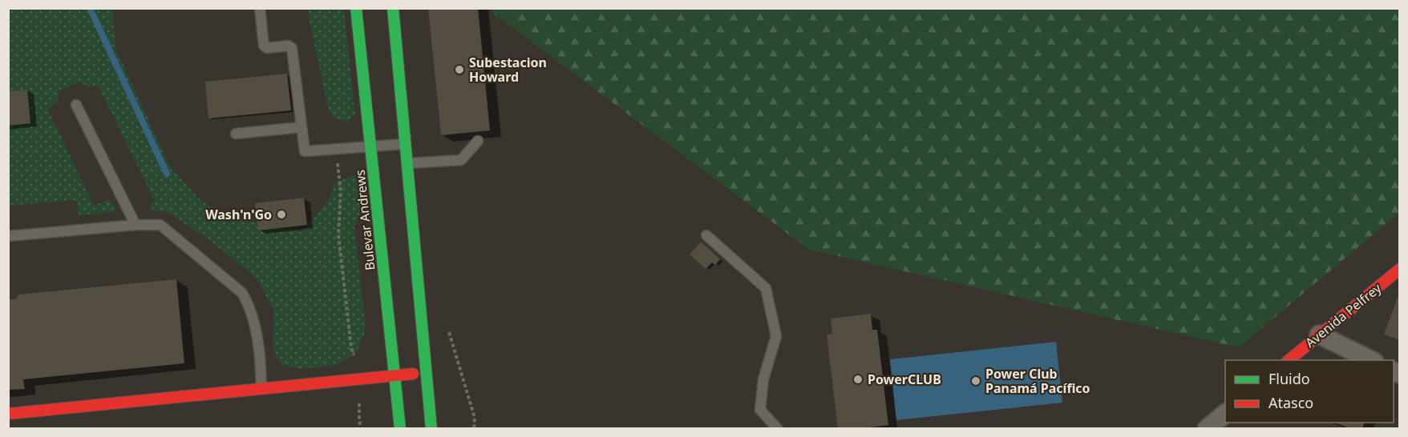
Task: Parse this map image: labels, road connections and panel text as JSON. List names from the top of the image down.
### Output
{
  "streets": {
    "main road": ["Bulevar Andrews", "Avenida Pelfrey"]
  },
  "places": [
    "Subestacion Howard",
    "Wash'n'Go",
    "PowerCLUB",
    "Power Club Panamá Pacífico"
  ],
  "legend": ["Fluido", "Atasco"]
}
